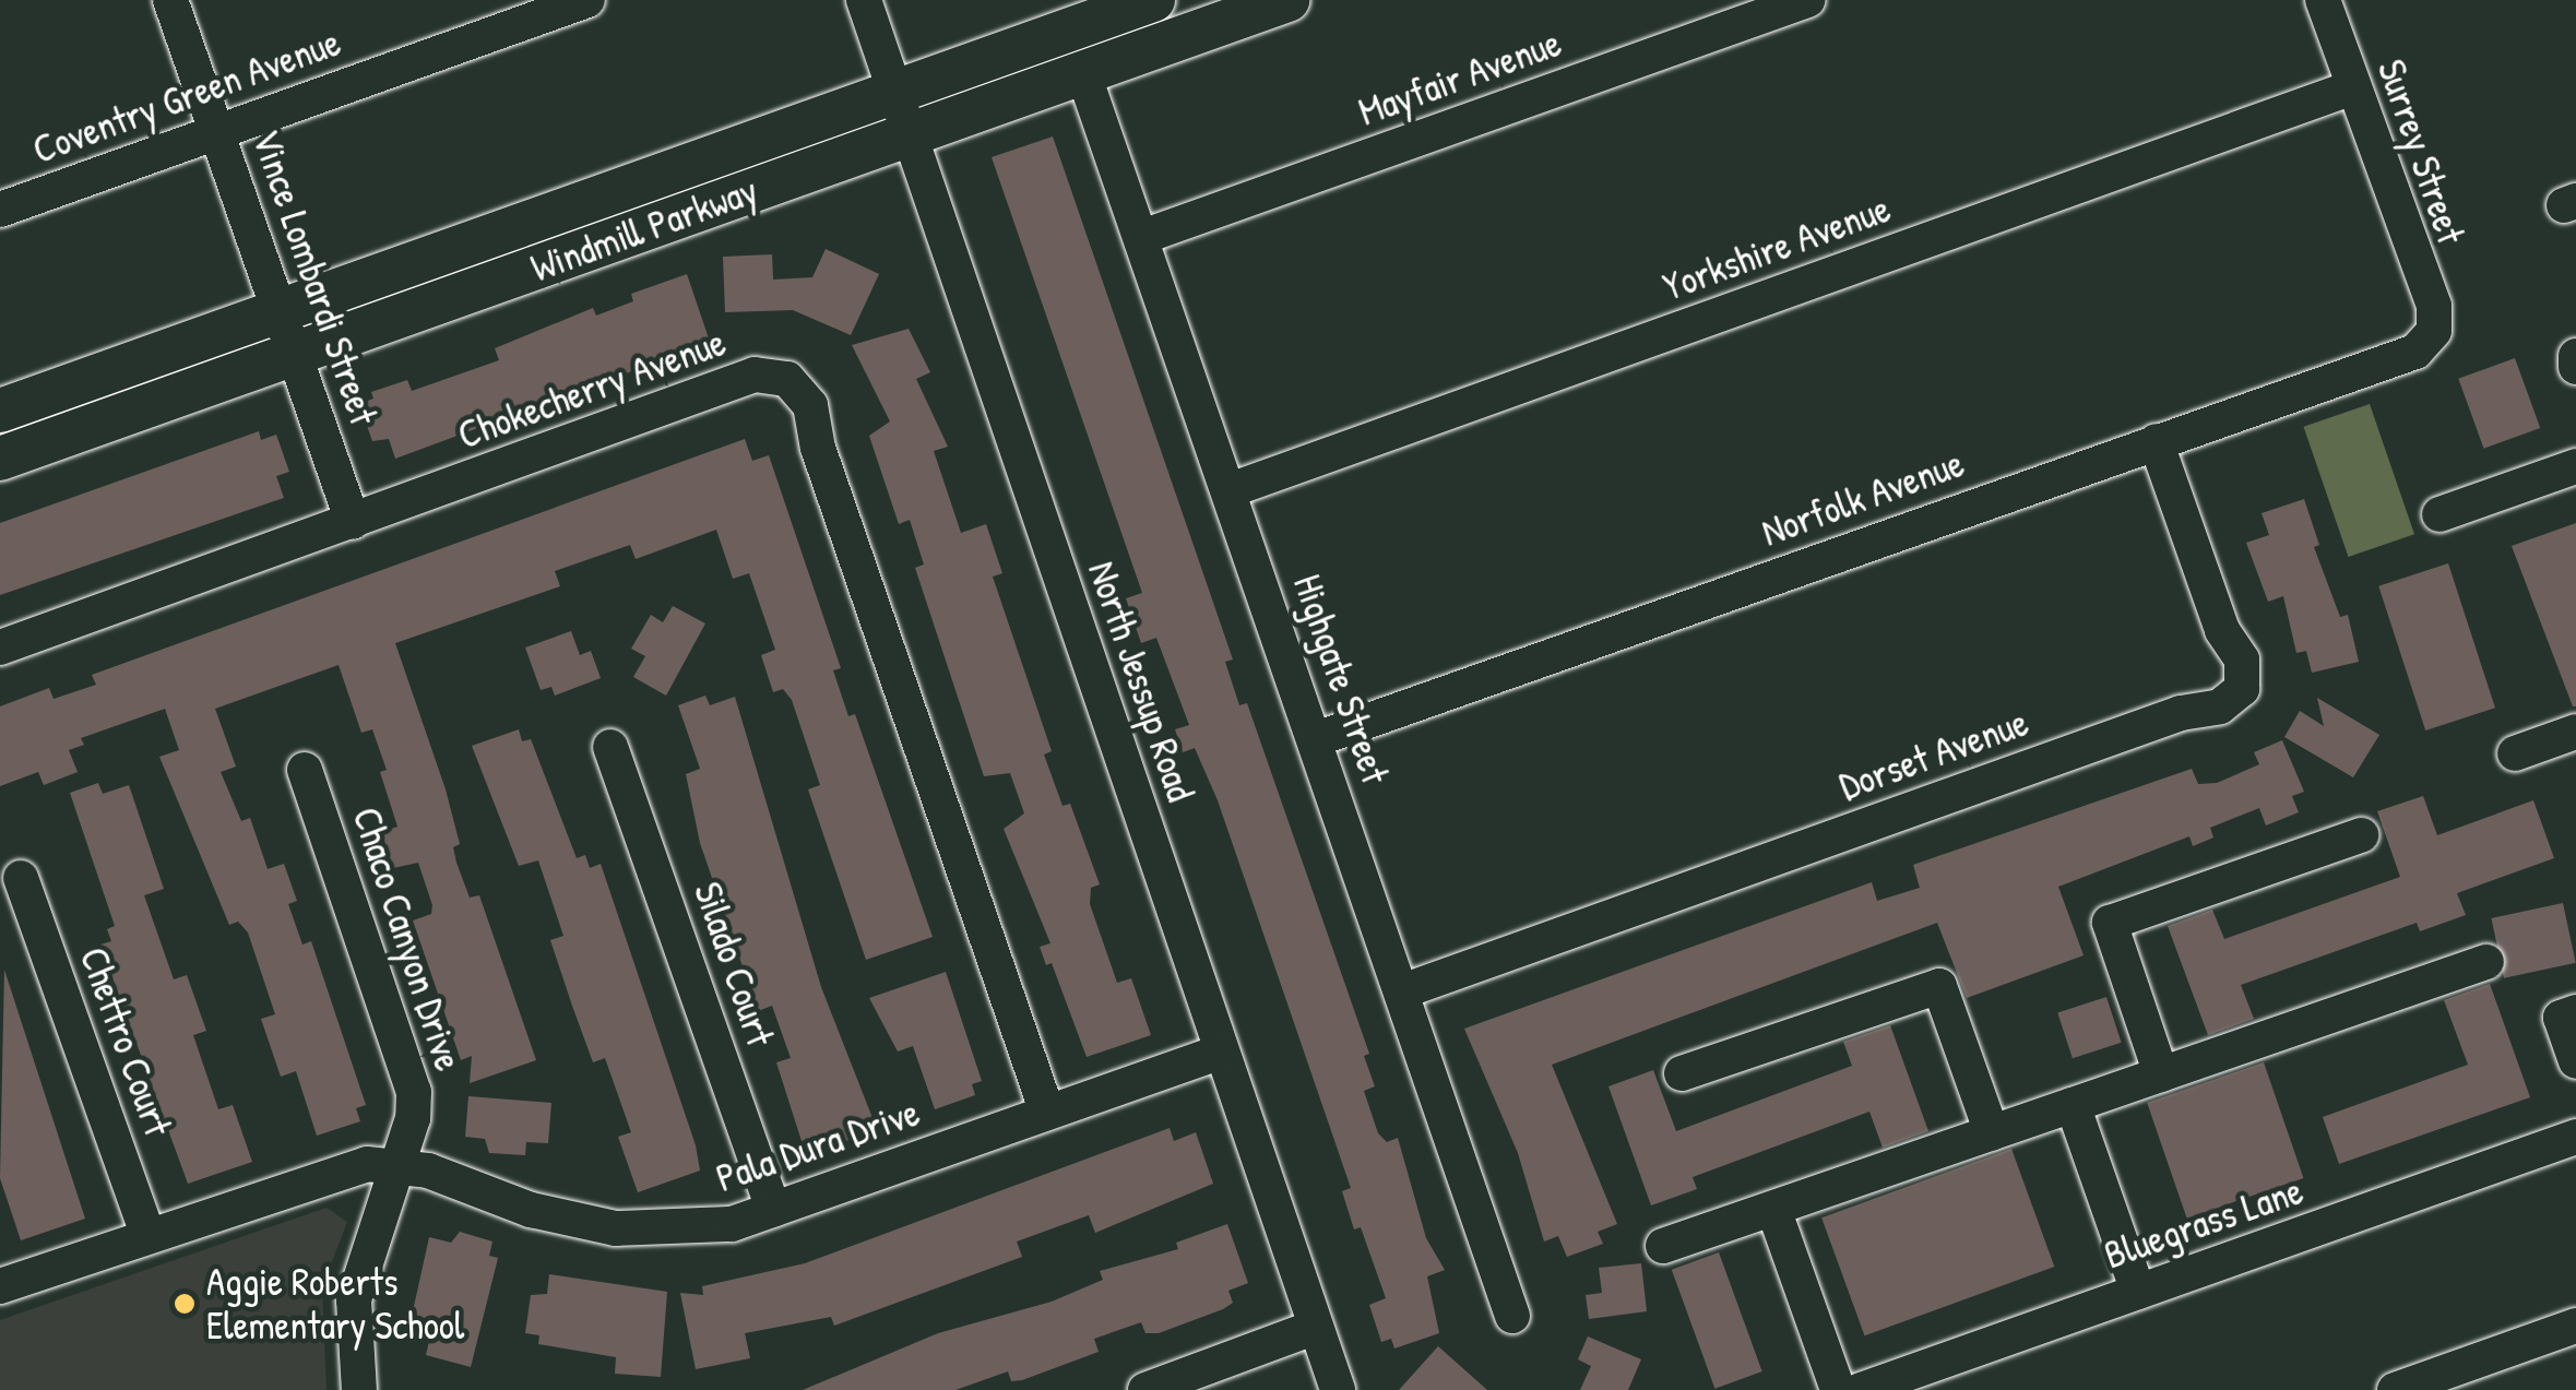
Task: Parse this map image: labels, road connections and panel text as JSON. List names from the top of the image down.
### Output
{
  "streets": {
    "main road": ["Windmill Parkway"],
    "street": [
      "Mayfair Avenue",
      "Coventry Green Avenue",
      "Surrey Street",
      "Yorkshire Avenue",
      "Vince Lombardi Street",
      "Chokecherry Avenue",
      "Norfolk Avenue",
      "Highgate Street",
      "North Jessup Road",
      "Dorset Avenue",
      "Chaco Canyon Drive",
      "Silado Court",
      "Chettro Court",
      "Pala Dura Drive",
      "Bluegrass Lane"
    ]
  },
  "crossings": [
    ["Mayfair Avenue", "Highgate Street"],
    ["Coventry Green Avenue", "Vince Lombardi Street"],
    ["Surrey Street", "Yorkshire Avenue"],
    ["Surrey Street", "Norfolk Avenue"],
    ["Windmill Parkway", "Vince Lombardi Street"],
    ["Windmill Parkway", "Highgate Street"],
    ["Windmill Parkway", "North Jessup Road"],
    ["Yorkshire Avenue", "Highgate Street"],
    ["Vince Lombardi Street", "Chokecherry Avenue"],
    ["Chokecherry Avenue", "Pala Dura Drive"],
    ["Norfolk Avenue", "Highgate Street"],
    ["Norfolk Avenue", "Dorset Avenue"],
    ["Highgate Street", "Dorset Avenue"],
    ["North Jessup Road", "Pala Dura Drive"],
    ["Chaco Canyon Drive", "Pala Dura Drive"],
    ["Silado Court", "Pala Dura Drive"],
    ["Chettro Court", "Pala Dura Drive"]
  ],
  "places": ["Aggie Roberts Elementary School"]
}
